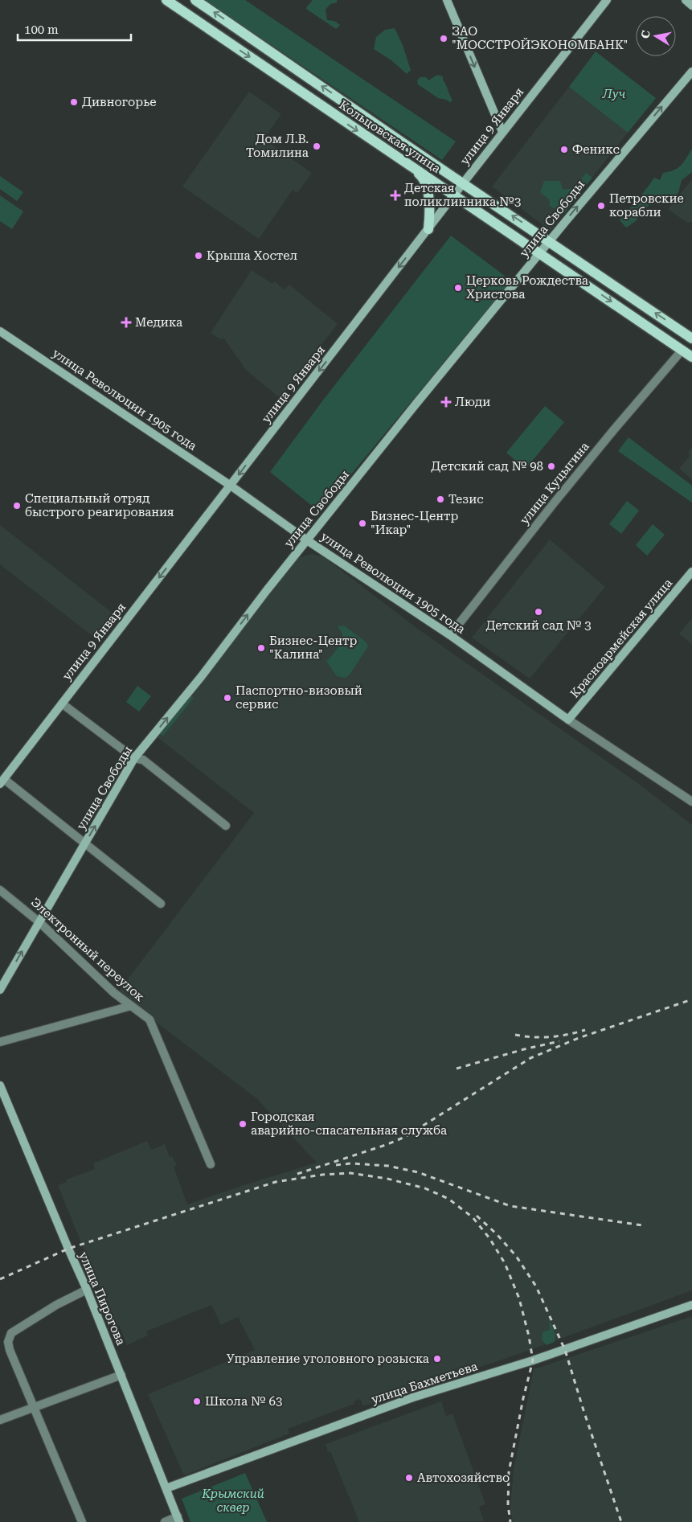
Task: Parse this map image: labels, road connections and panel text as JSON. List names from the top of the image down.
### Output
{
  "streets": {
    "main road": ["Кольцовская улица"],
    "street": [
      "улица 9 Января",
      "улица Свободы",
      "улица Революции 1905 года",
      "улица Куцыгина",
      "Красноармейская улица",
      "Электронный переулок",
      "улица Пирогова",
      "улица Бахметьева"
    ]
  },
  "crossings": [
    ["улица 9 Января", "Кольцовская улица"],
    ["улица 9 Января", "улица Революции 1905 года"],
    ["Кольцовская улица", "улица Свободы"],
    ["Кольцовская улица", "улица Куцыгина"],
    ["улица Свободы", "улица Революции 1905 года"],
    ["улица Свободы", "Электронный переулок"],
    ["улица Революции 1905 года", "улица Куцыгина"],
    ["улица Революции 1905 года", "Красноармейская улица"],
    ["улица Пирогова", "улица Бахметьева"]
  ],
  "one_way": ["улица 9 Января", "улица Свободы"],
  "parks": ["Луч", "Крымский сквер"],
  "places": {
    "other": [
      "ЗАО \"МОССТРОЙЭКОНОМБАНК\"",
      "Дивногорье",
      "Дом Л.В. Томилина",
      "Феникс",
      "Петровские корабли",
      "Крыша Хостел",
      "Церковь Рождества Христова",
      "Детский сад № 98",
      "Тезис",
      "Специальный отряд быстрого реагирования",
      "Бизнес-Центр \"Икар\"",
      "Детский сад № 3",
      "Бизнес-Центр \"Калина\"",
      "Паспортно-визовый сервис",
      "Городская аварийно-спасательная служба",
      "Управление уголовного розыска",
      "Школа № 63",
      "Автохозяйство"
    ],
    "health": ["Детская поликлинника №3", "Медика", "Люди"]
  },
  "scale_bar": "100 m",
  "north": "left"
}
